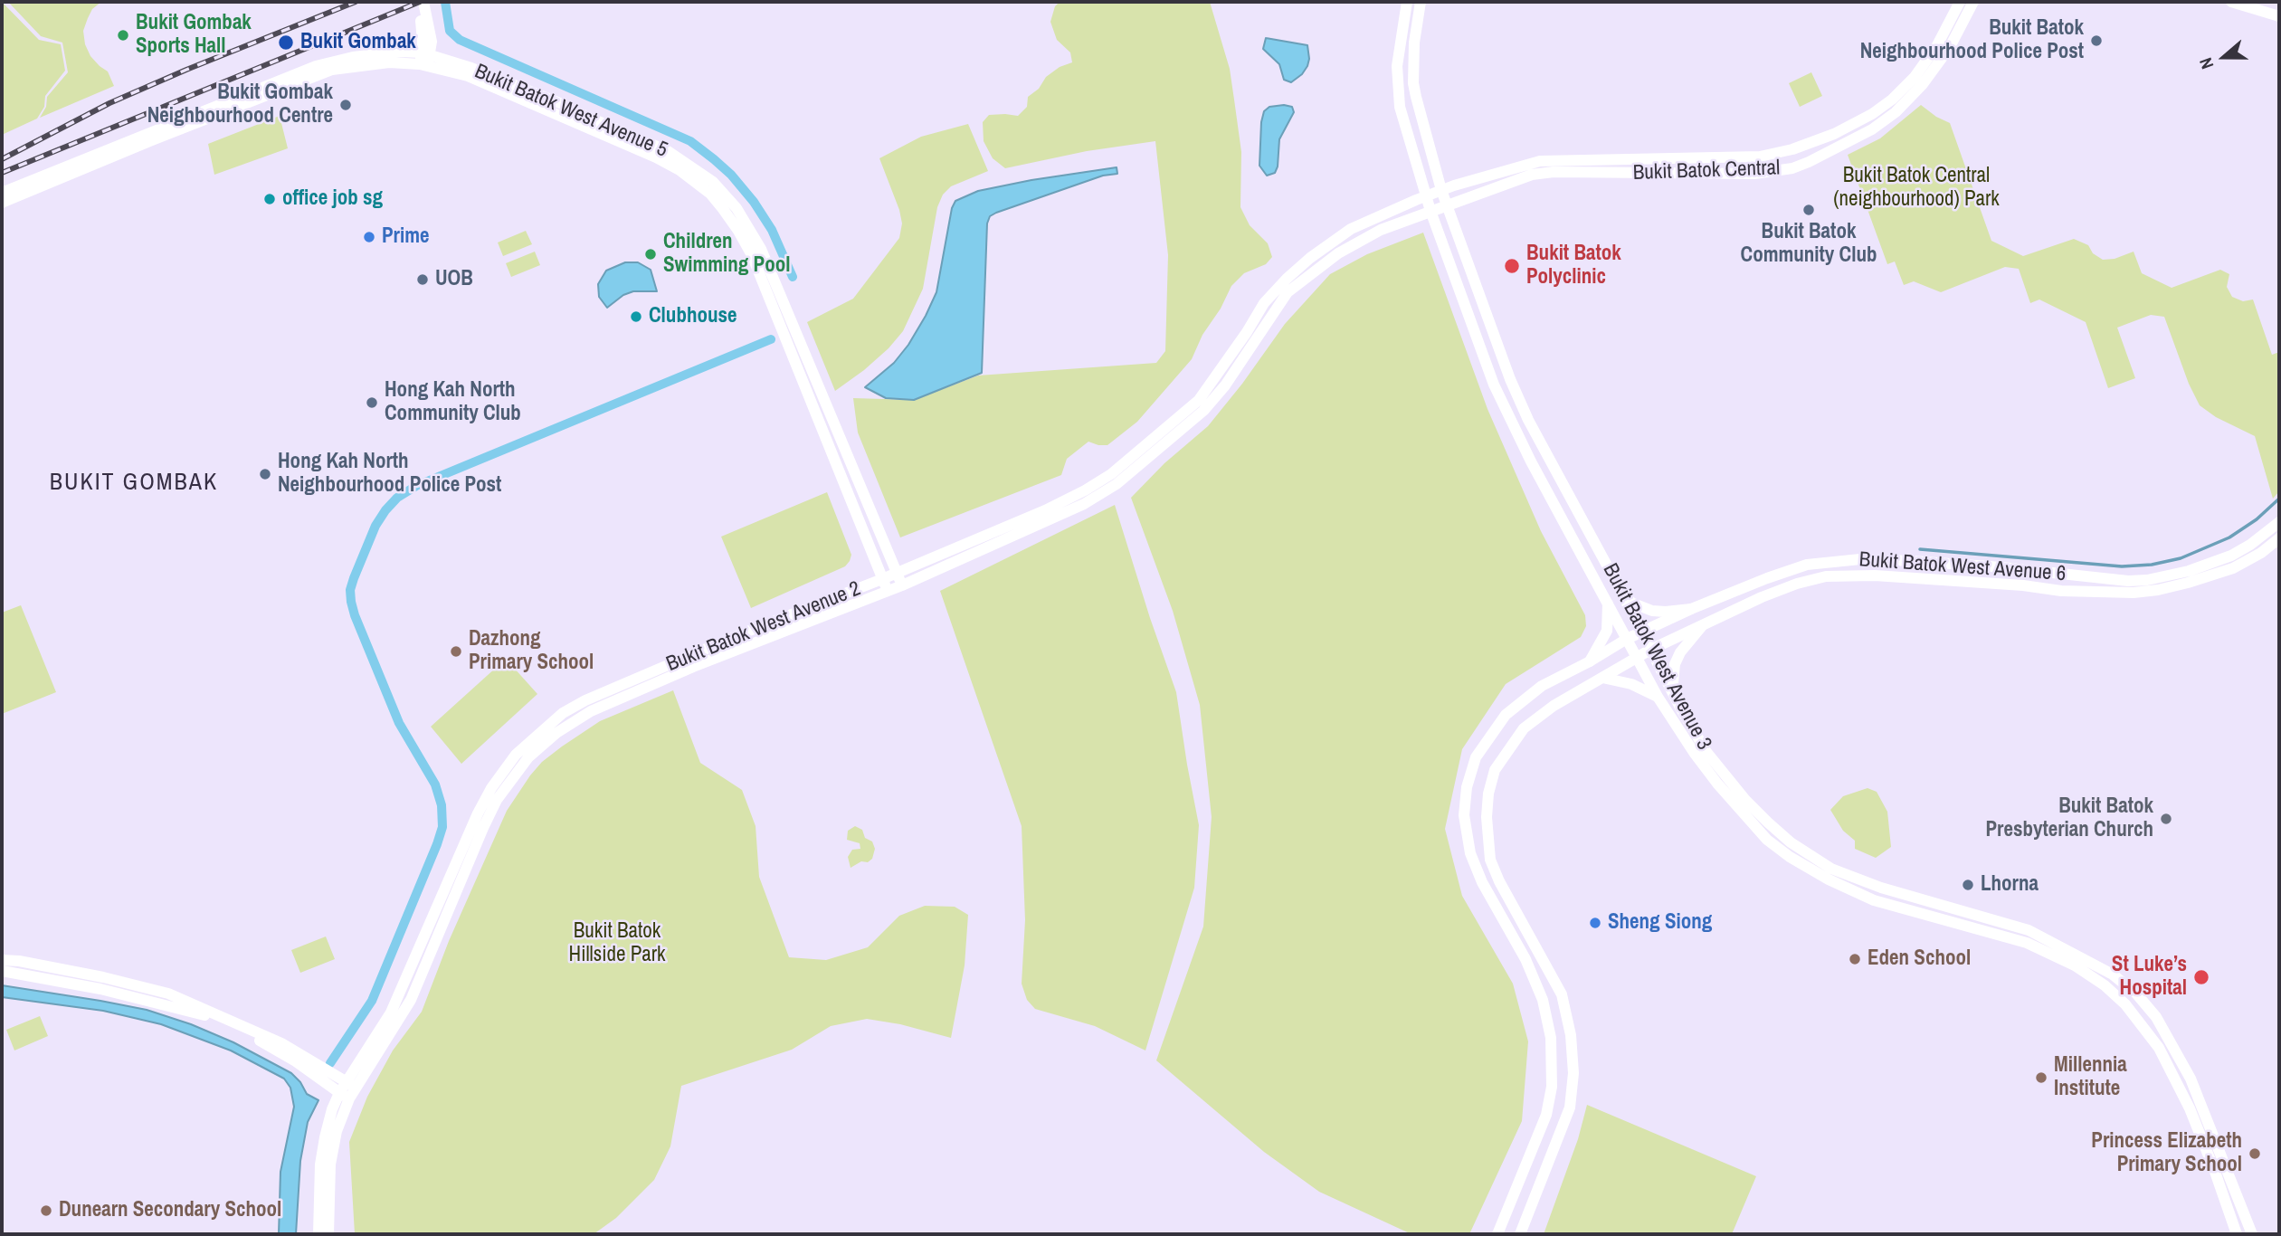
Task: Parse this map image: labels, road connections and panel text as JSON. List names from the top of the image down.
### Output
{
  "streets": {
    "main road": [
      "Bukit Batok West Avenue 5",
      "Bukit Batok Central",
      "Bukit Batok West Avenue 6",
      "Bukit Batok West Avenue 2",
      "Bukit Batok West Avenue 3"
    ]
  },
  "crossings": [
    ["Bukit Batok West Avenue 5", "Bukit Batok West Avenue 2"],
    ["Bukit Batok Central", "Bukit Batok West Avenue 2"],
    ["Bukit Batok Central", "Bukit Batok West Avenue 3"],
    ["Bukit Batok West Avenue 6", "Bukit Batok West Avenue 3"],
    ["Bukit Batok West Avenue 2", "Bukit Batok West Avenue 3"]
  ],
  "districts": ["BUKIT GOMBAK"],
  "parks": ["Bukit Batok Central (neighbourhood) Park", "Bukit Batok Hillside Park"],
  "places": [
    "Bukit Gombak Sports Hall",
    "Bukit Batok Neighbourhood Police Post",
    "Bukit Gombak",
    "Bukit Gombak Neighbourhood Centre",
    "office job sg",
    "Bukit Batok Community Club",
    "Prime",
    "Children Swimming Pool",
    "Bukit Batok Polyclinic",
    "UOB",
    "Clubhouse",
    "Hong Kah North Community Club",
    "Hong Kah North Neighbourhood Police Post",
    "Dazhong Primary School",
    "Bukit Batok Presbyterian Church",
    "Lhorna",
    "Sheng Siong",
    "Eden School",
    "St Luke’s Hospital",
    "Millennia Institute",
    "Princess Elizabeth Primary School",
    "Dunearn Secondary School"
  ],
  "north": "left"
}
